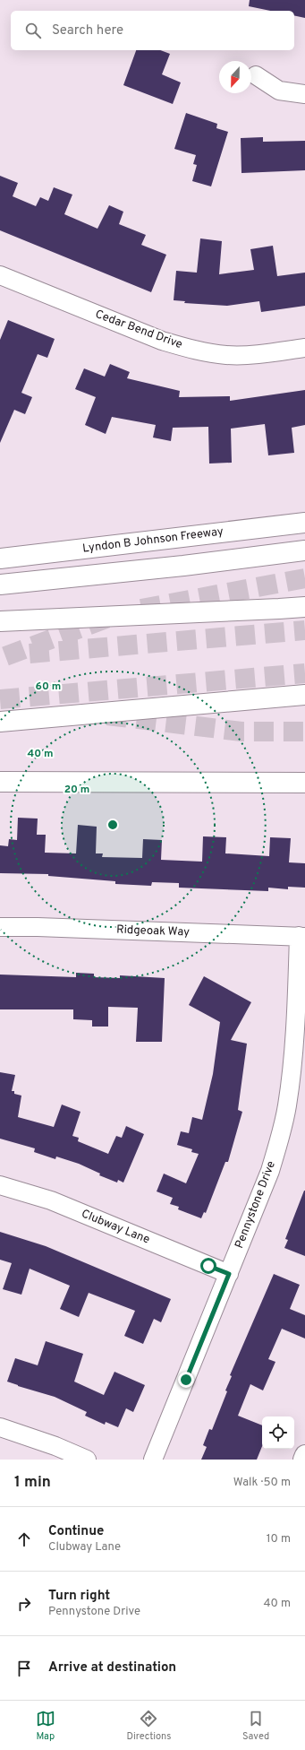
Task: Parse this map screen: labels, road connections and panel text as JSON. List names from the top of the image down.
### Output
{
  "streets": {
    "main road": ["Lyndon B Johnson Freeway"],
    "street": [
      "Cedar Bend Drive",
      "Ridgeoak Way",
      "Pennystone Drive",
      "Clubway Lane"
    ]
  },
  "crossings": [
    ["Ridgeoak Way", "Pennystone Drive"],
    ["Pennystone Drive", "Clubway Lane"]
  ],
  "north": "bottom",
  "page": {
    "search": "Search here",
    "heading": ["1 min", "Walk · 50 m"],
    "list": [
      ["Continue", "Clubway Lane", "10 m"],
      ["Turn right", "Pennystone Drive", "40 m"],
      "Arrive at destination"
    ],
    "nav": ["Map", "Directions", "Saved"]
  },
  "rings": ["60 m", "40 m", "20 m"]
}
